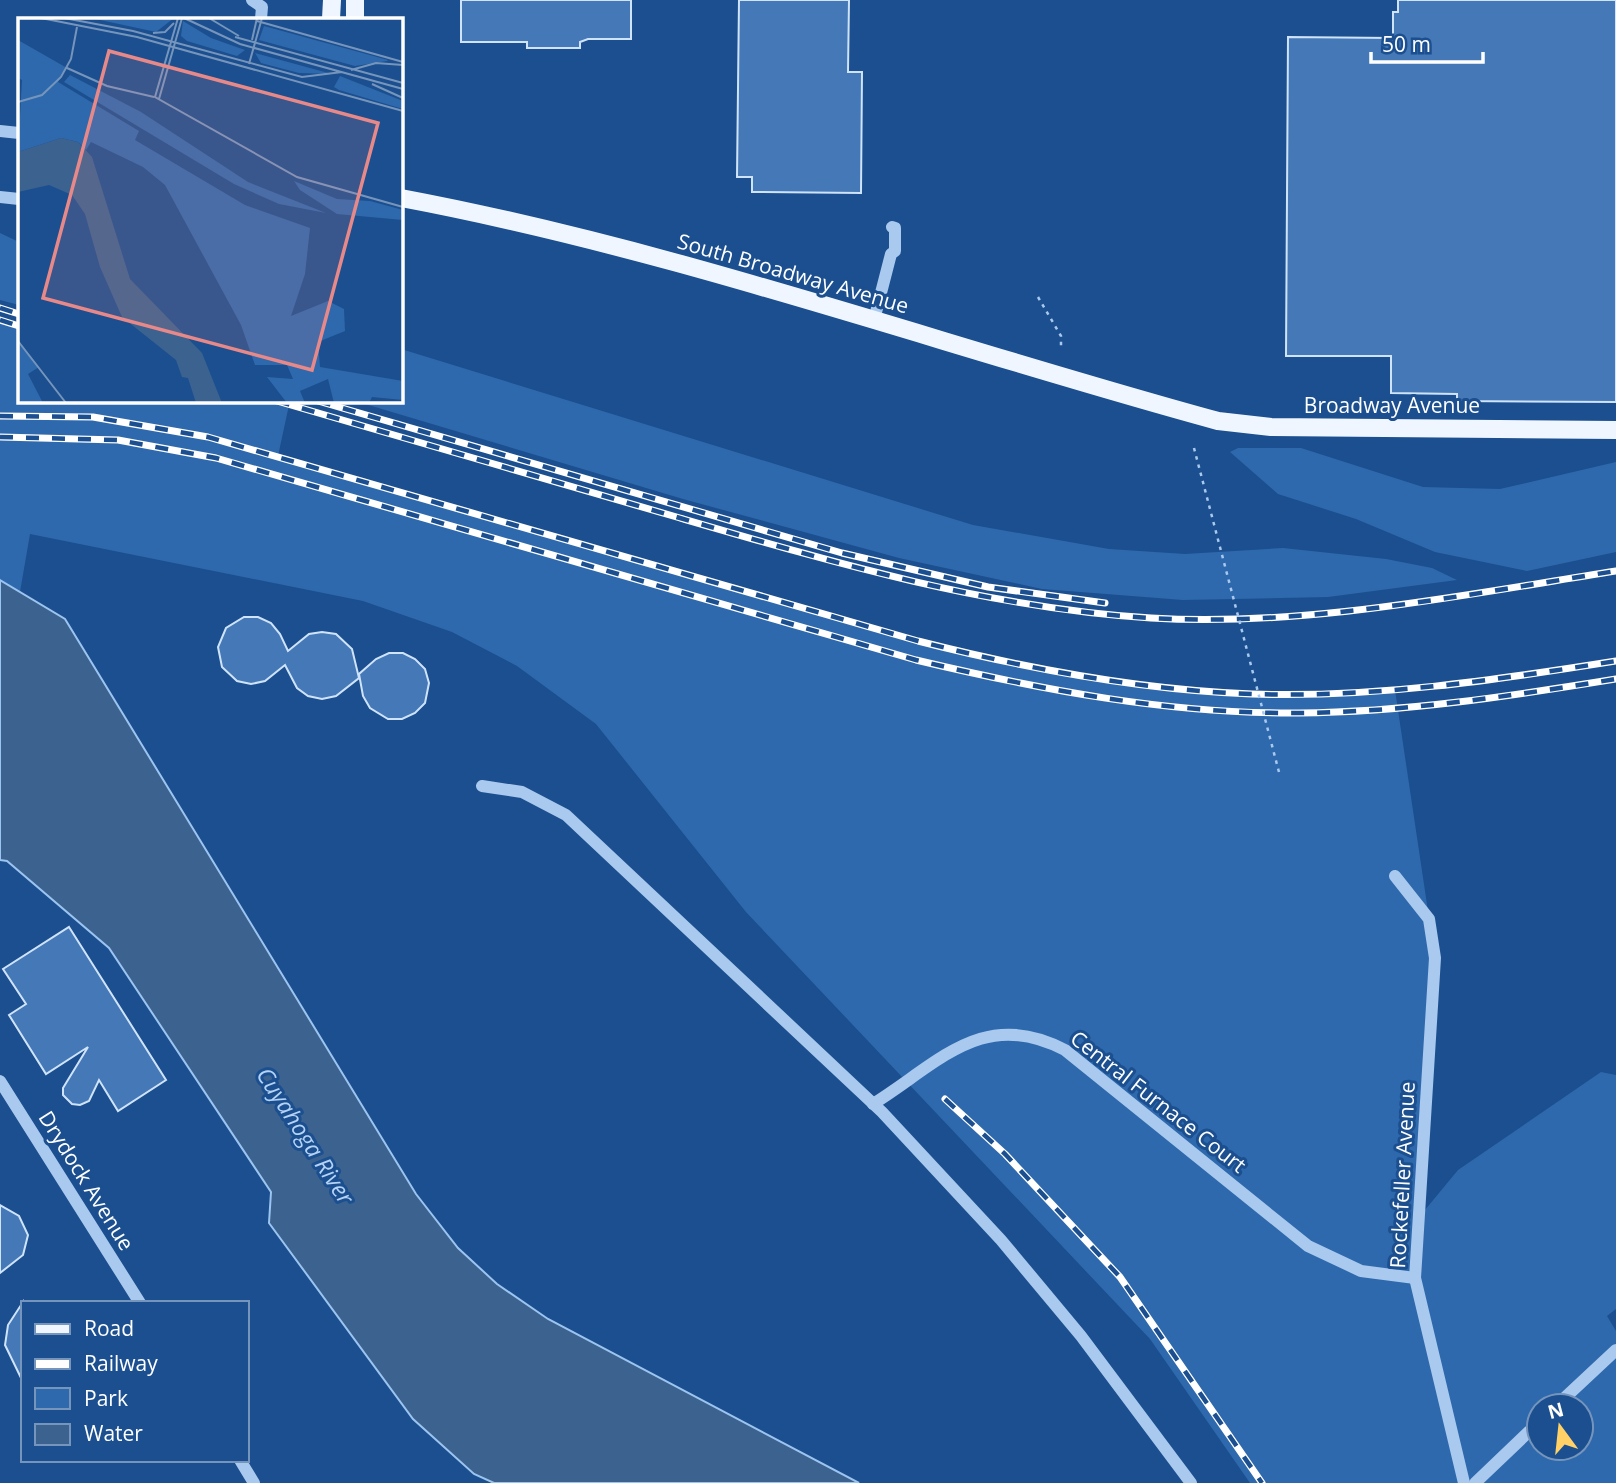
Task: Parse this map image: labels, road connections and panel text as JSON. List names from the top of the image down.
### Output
{
  "streets": {
    "main road": ["South Broadway Avenue", "Broadway Avenue"],
    "street": ["Central Furnace Court", "Rockefeller Avenue", "Drydock Avenue"]
  },
  "crossings": [
    ["South Broadway Avenue", "Broadway Avenue"],
    ["Central Furnace Court", "Rockefeller Avenue"]
  ],
  "water": ["Cuyahoga River"],
  "legend": [
    "Road",
    "Railway",
    "Park",
    "Water"
  ],
  "scale_bar": "50 m",
  "north": "top"
}
